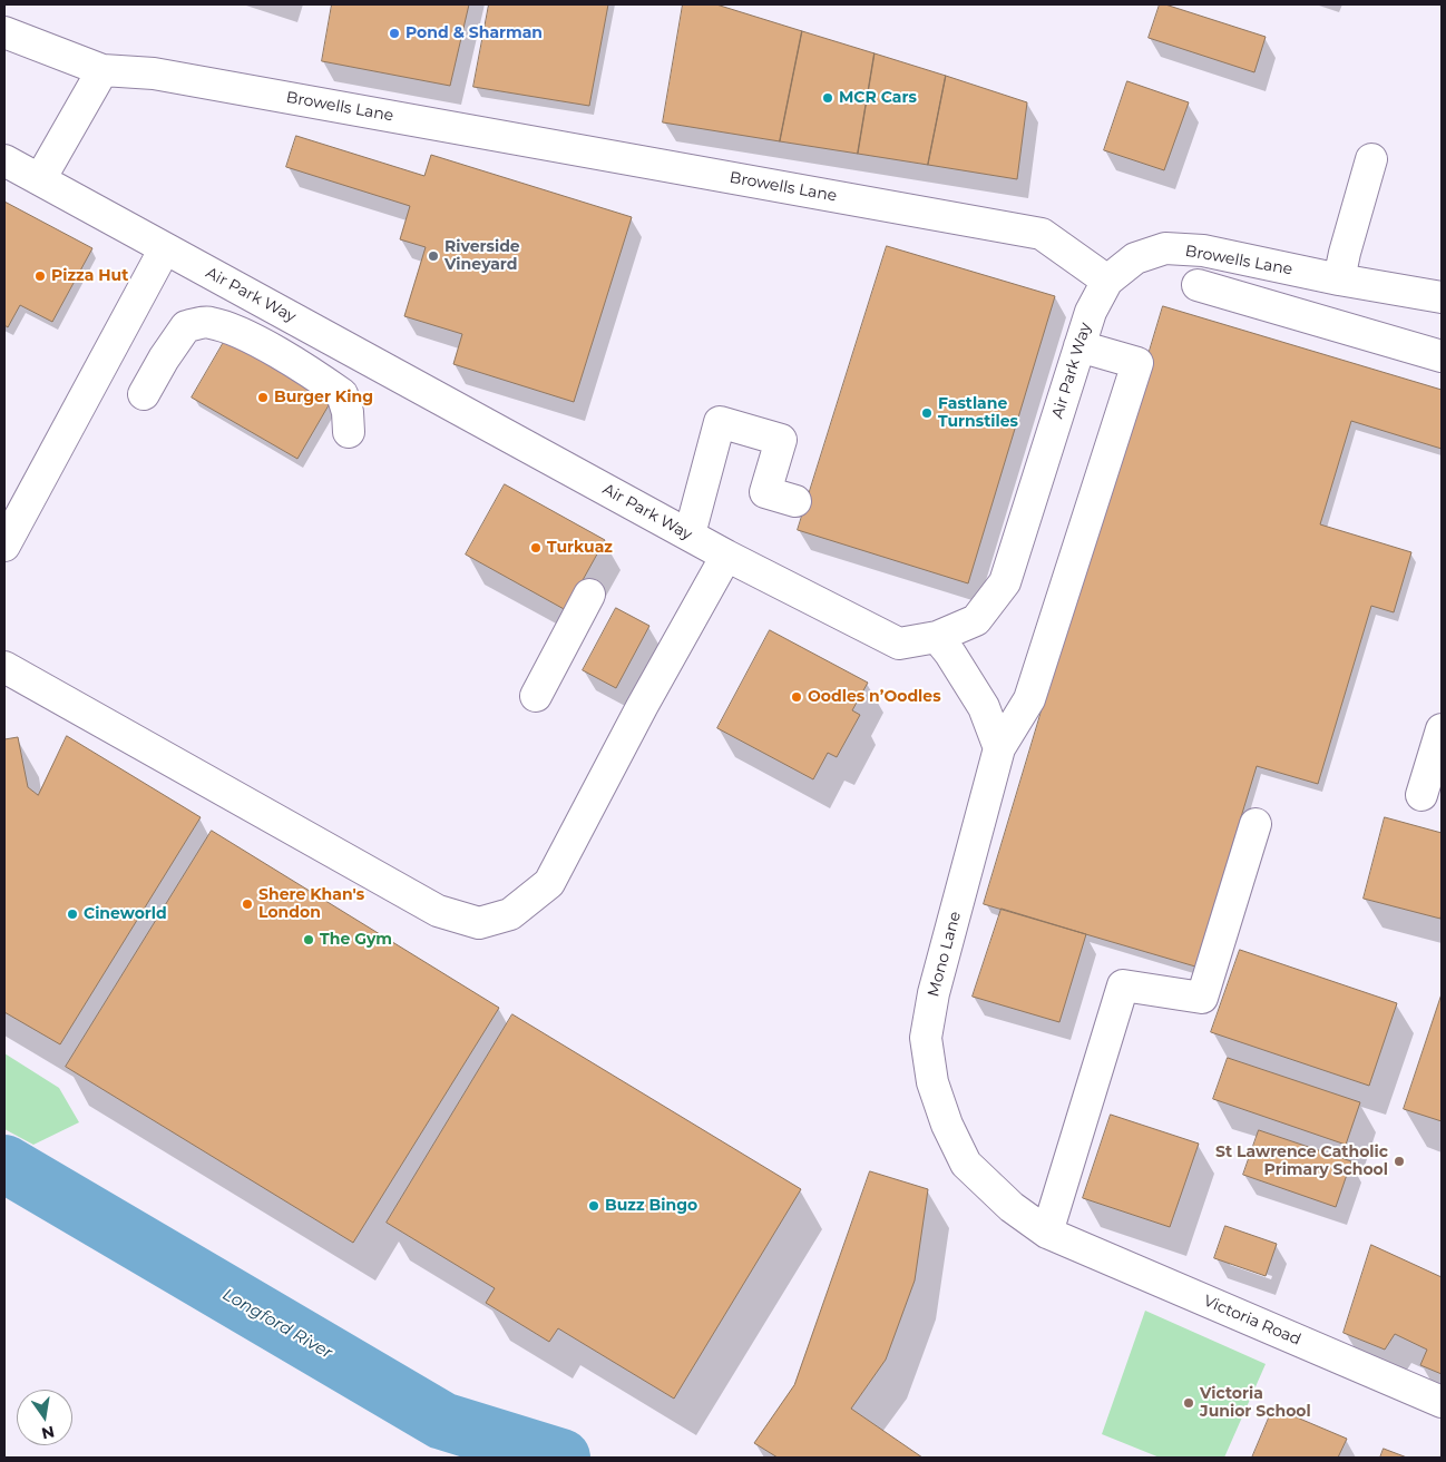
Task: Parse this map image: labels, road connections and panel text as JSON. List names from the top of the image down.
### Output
{
  "streets": {
    "street": [
      "Browells Lane",
      "Air Park Way",
      "Mono Lane",
      "Victoria Road"
    ]
  },
  "crossings": [
    ["Browells Lane", "Air Park Way"],
    ["Air Park Way", "Mono Lane"],
    ["Mono Lane", "Victoria Road"]
  ],
  "water": ["Longford River"],
  "places": [
    "Pond & Sharman",
    "MCR Cars",
    "Riverside Vineyard",
    "Pizza Hut",
    "Burger King",
    "Fastlane Turnstiles",
    "Turkuaz",
    "Oodles n’Oodles",
    "Shere Khan's London",
    "Cineworld",
    "The Gym",
    "St Lawrence Catholic Primary School",
    "Buzz Bingo",
    "Victoria Junior School"
  ],
  "north": "bottom"
}
